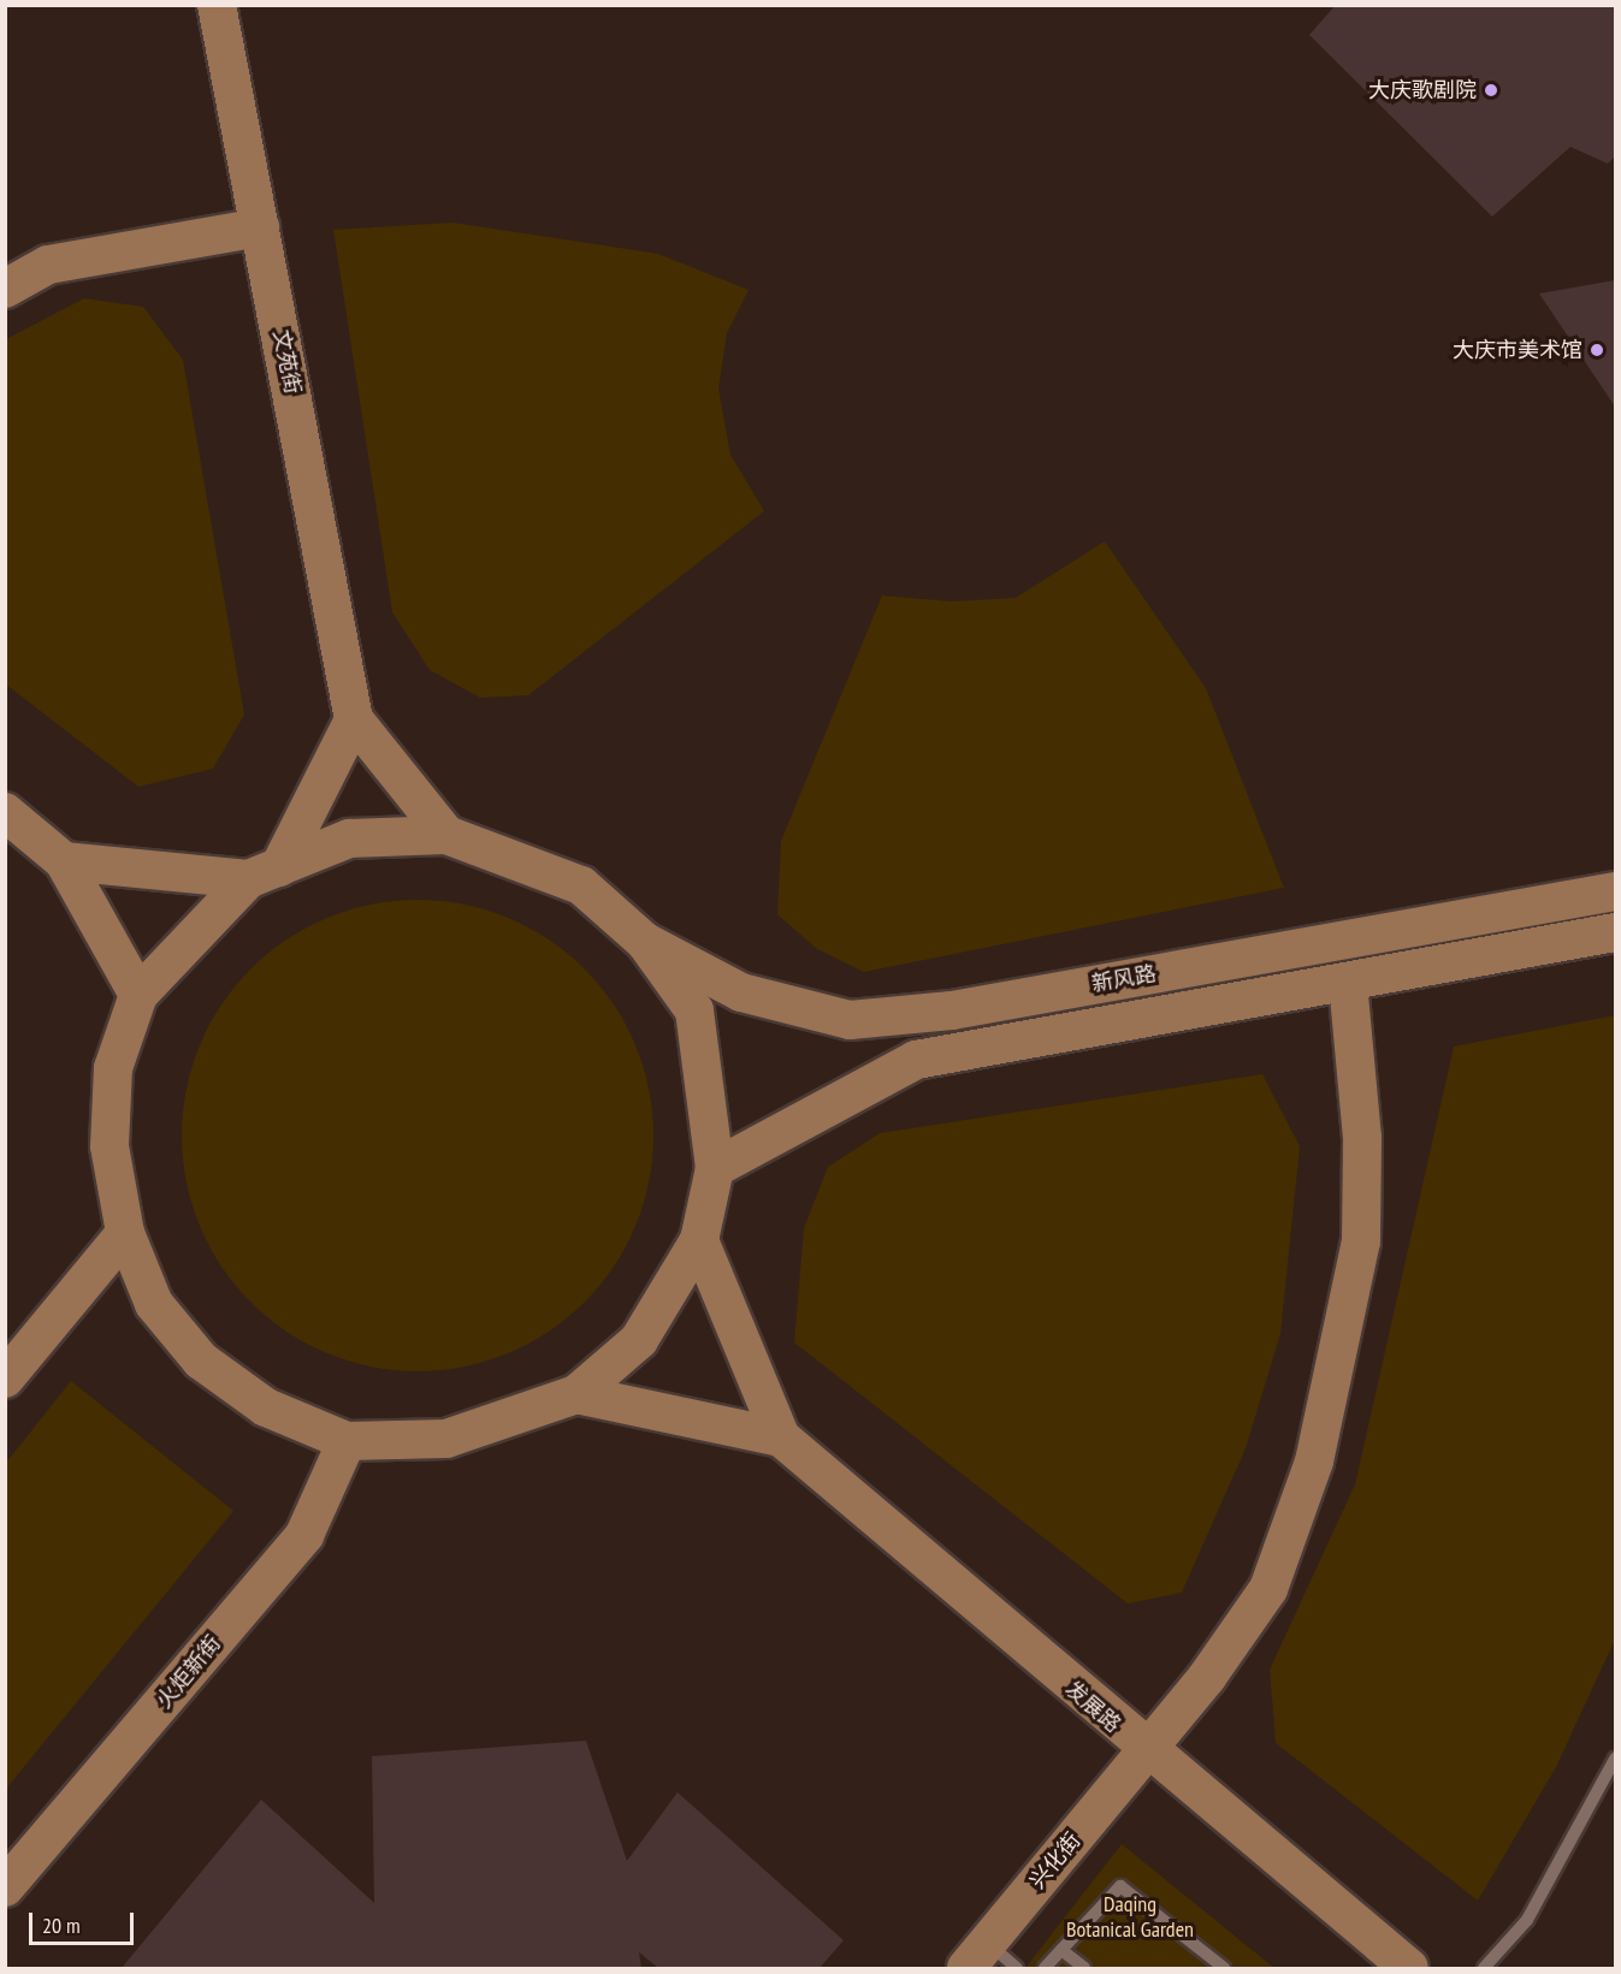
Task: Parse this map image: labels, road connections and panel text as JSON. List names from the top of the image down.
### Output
{
  "streets": {
    "main road": [
      "文苑街",
      "新风路",
      "火炬新街",
      "发展路",
      "兴化街"
    ]
  },
  "crossings": [
    ["新风路", "兴化街"],
    ["发展路", "兴化街"]
  ],
  "parks": ["Daqing Botanical Garden"],
  "places": ["大庆歌剧院", "大庆市美术馆"],
  "scale_bar": "20 m"
}
